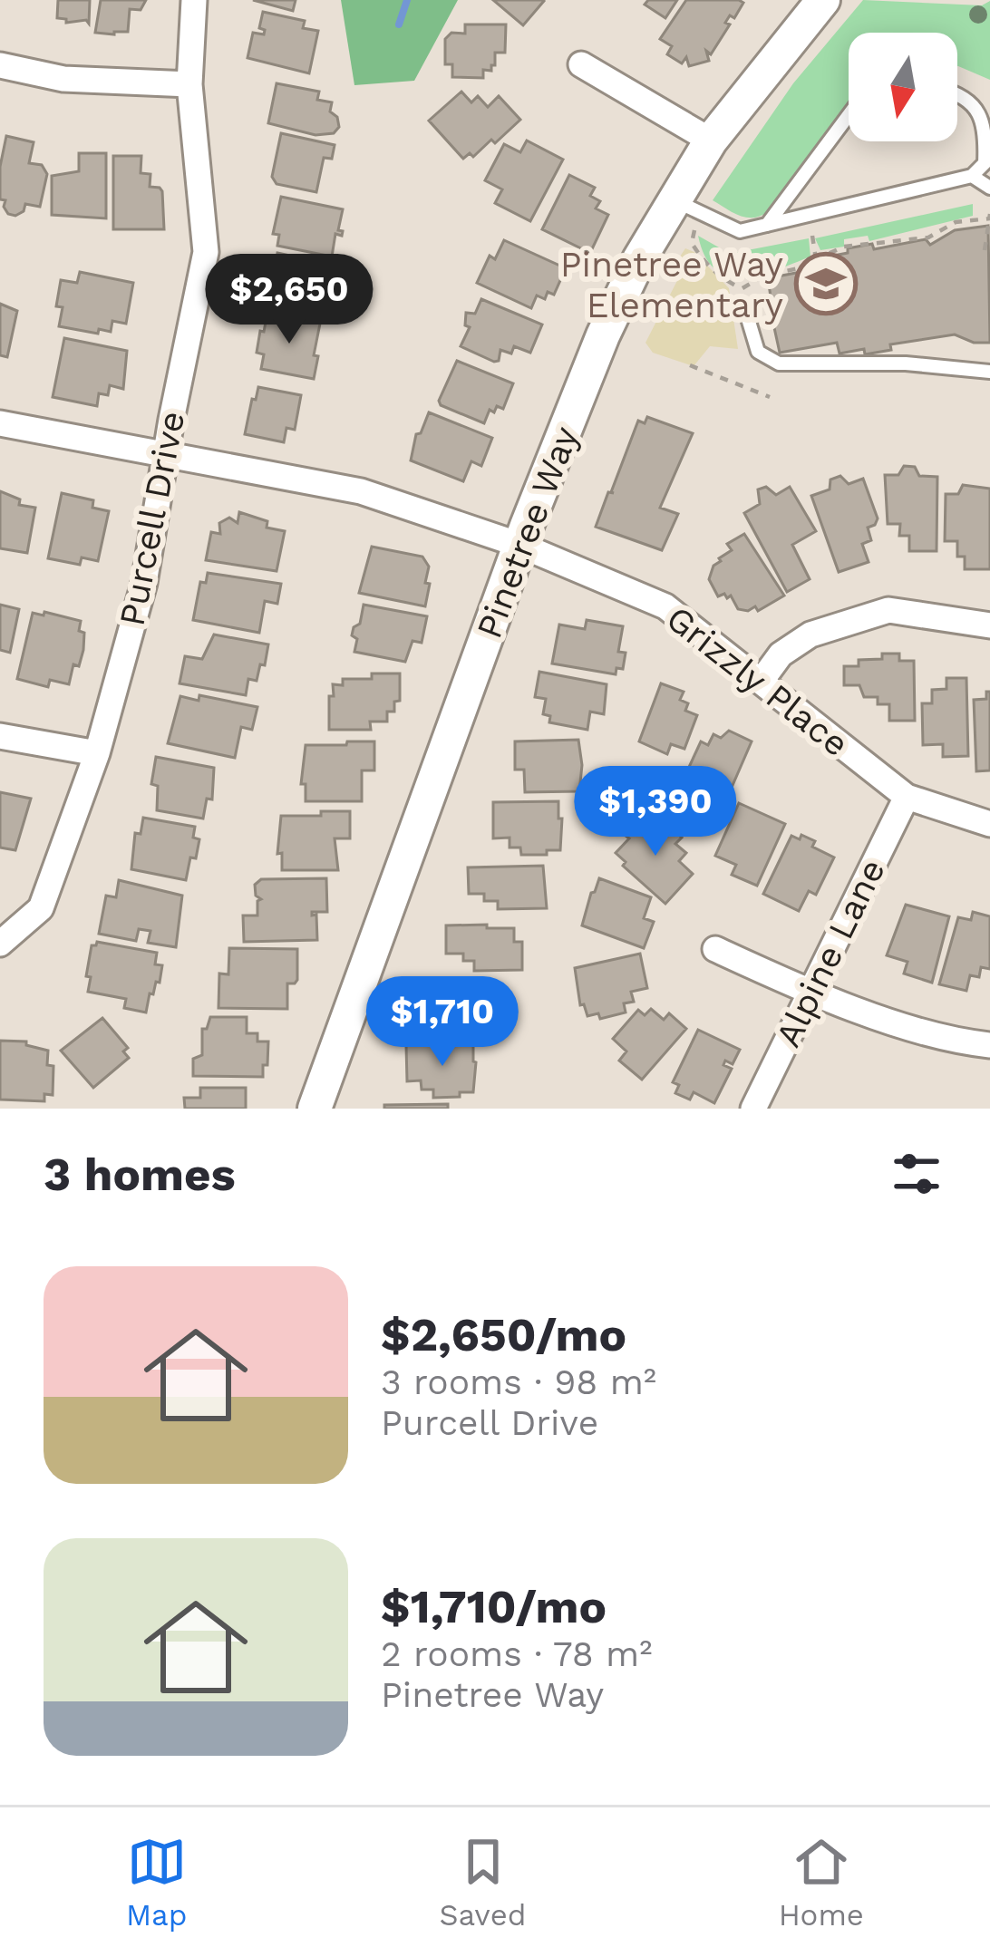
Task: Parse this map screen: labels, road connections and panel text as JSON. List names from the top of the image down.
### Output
{
  "streets": {
    "street": [
      "Purcell Drive",
      "Pinetree Way",
      "Grizzly Place",
      "Alpine Lane"
    ]
  },
  "crossings": [
    ["Purcell Drive", "Grizzly Place"],
    ["Pinetree Way", "Grizzly Place"],
    ["Grizzly Place", "Alpine Lane"]
  ],
  "places": {
    "school or university": ["Pinetree Way Elementary"]
  },
  "north": "bottom",
  "page": {
    "price": ["$2,650", "$1,390", "$1,710"],
    "heading": "3 homes",
    "list": [
      {
        "name": "$2,650/mo",
        "note": "3 rooms · 98 m² · Purcell Drive"
      },
      {
        "name": "$1,710/mo",
        "note": "2 rooms · 78 m² · Pinetree Way"
      }
    ],
    "tabs": ["Map", "Saved", "Home"]
  }
}
